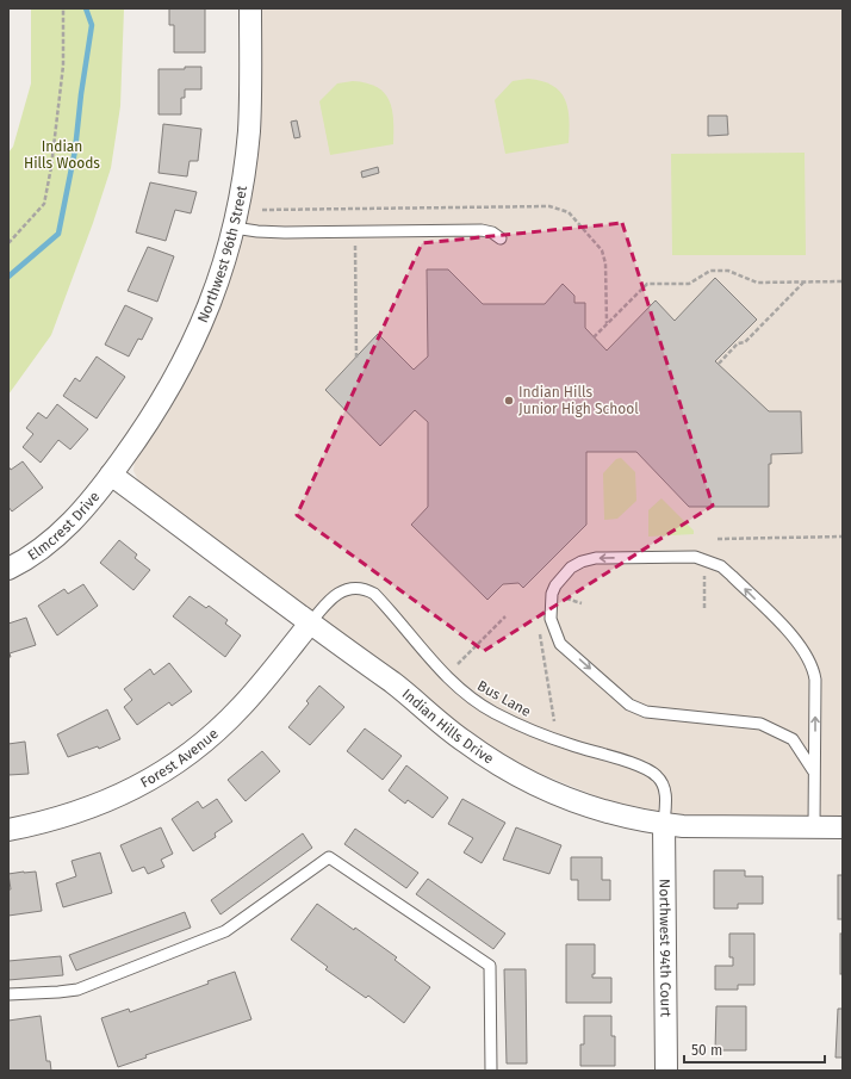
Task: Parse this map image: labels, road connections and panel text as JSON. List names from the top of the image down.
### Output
{
  "streets": {
    "street": [
      "Northwest 96th Street",
      "Elmcrest Drive",
      "Indian Hills Drive",
      "Forest Avenue",
      "Northwest 94th Court"
    ],
    "lane": ["Bus Lane"]
  },
  "crossings": [
    ["Northwest 96th Street", "Elmcrest Drive"],
    ["Northwest 96th Street", "Indian Hills Drive"],
    ["Elmcrest Drive", "Indian Hills Drive"],
    ["Bus Lane", "Indian Hills Drive"],
    ["Bus Lane", "Forest Avenue"],
    ["Bus Lane", "Northwest 94th Court"],
    ["Indian Hills Drive", "Forest Avenue"],
    ["Indian Hills Drive", "Northwest 94th Court"]
  ],
  "parks": ["Indian Hills Woods"],
  "places": ["Indian Hills Junior High School"],
  "scale_bar": "50 m"
}
